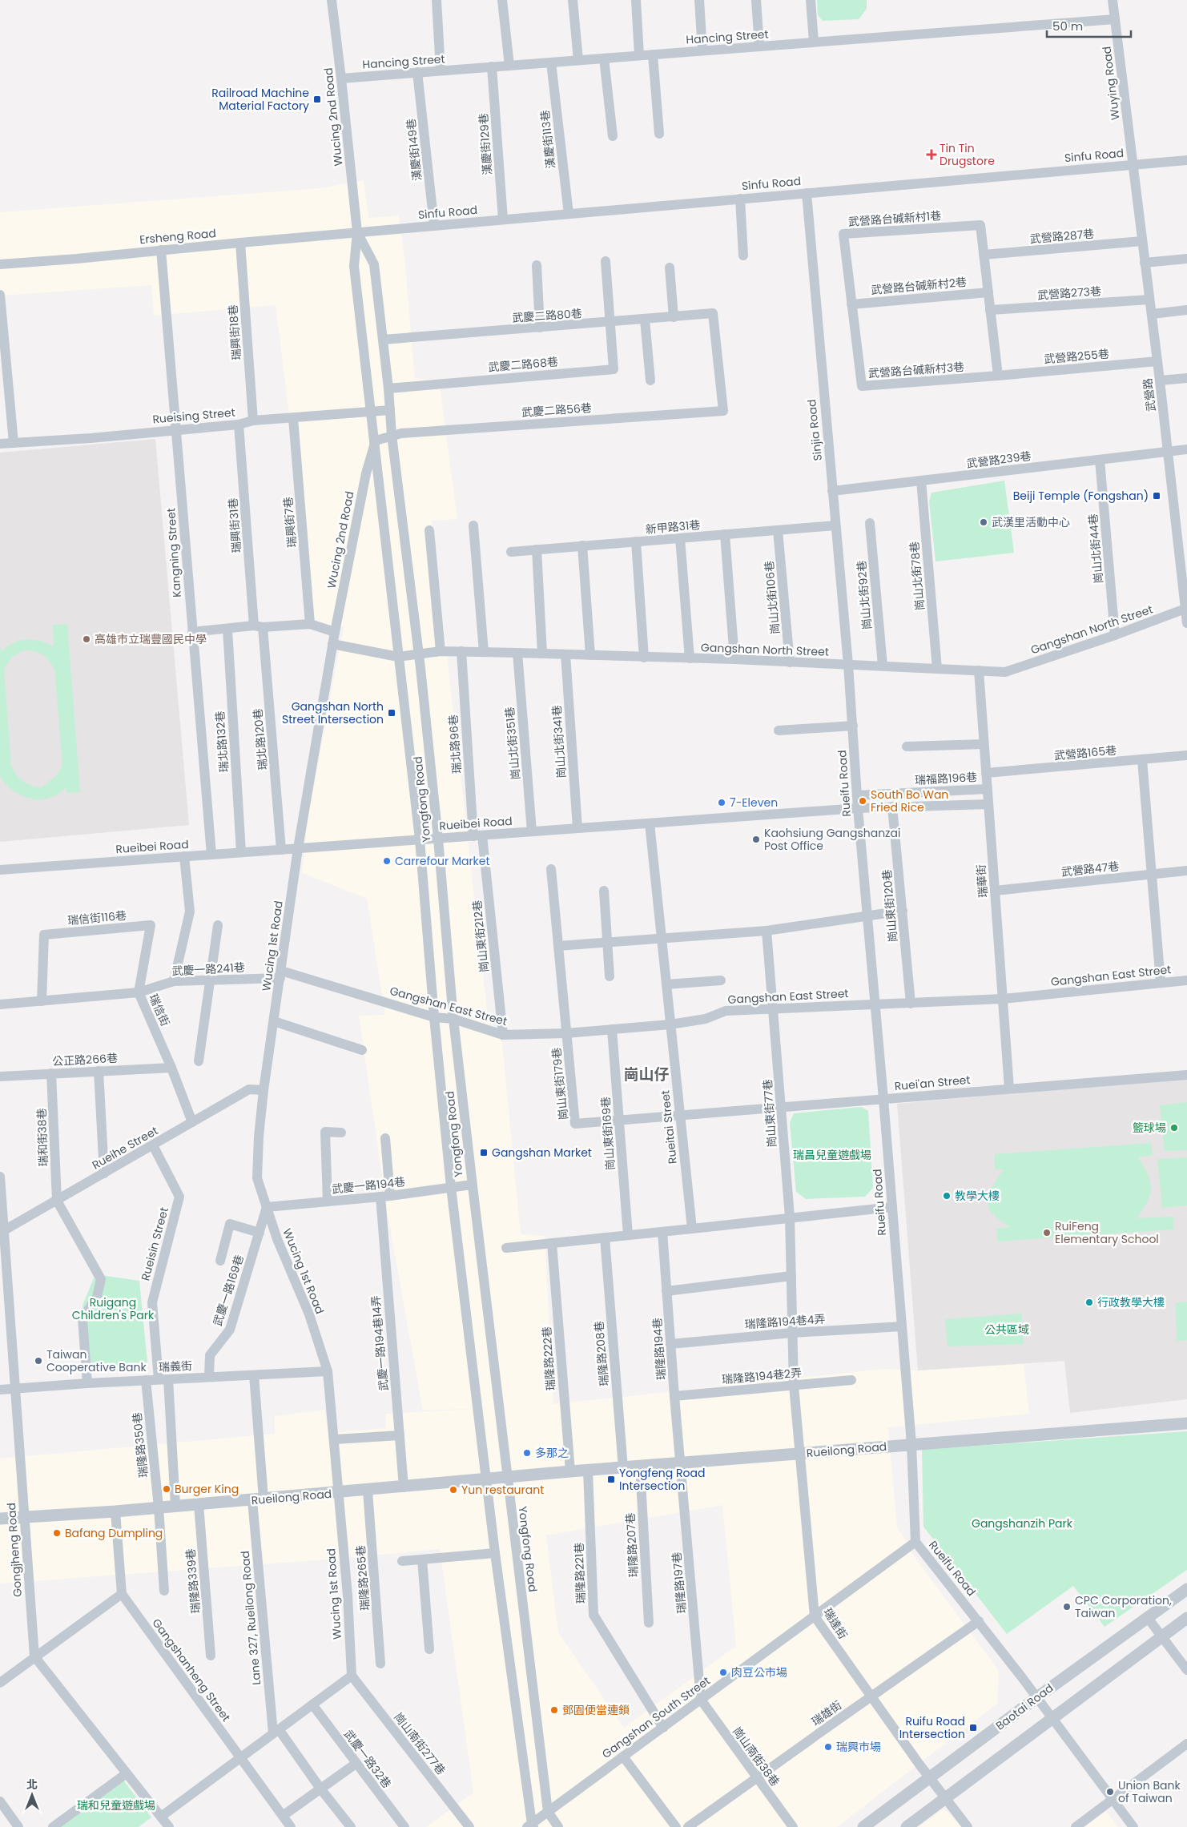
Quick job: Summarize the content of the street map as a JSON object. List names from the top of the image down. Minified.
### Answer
{"streets":{"street":["Hancing Street","Wuying Road","Wucing 2nd Road","漢慶街113巷","漢慶街129巷","漢慶街149巷","Sinfu Road","武營路台碱新村1巷","Ersheng Road","武營路287巷","武營路台碱新村2巷","武營路273巷","武慶二路80巷","瑞興街18巷","武營路255巷","武慶二路68巷","武營路台碱新村3巷","武營路","武慶二路56巷","Rueising Street","Sinjia Road","武營路239巷","瑞興街7巷","瑞興街31巷","新甲路31巷","崗山北街44巷","Kangning Street","崗山北街78巷","崗山北街92巷","崗山北街106巷","Gangshan North Street","瑞北路120巷","瑞北路132巷","崗山北街341巷","崗山北街351巷","瑞北路96巷","武營路165巷","瑞福路196巷","Rueifu Road","Yongfong Road","Rueibei Road","武營路47巷","瑞華街","崗山東街120巷","瑞信街116巷","崗山東街212巷","Wucing 1st Road","武慶一路241巷","Gangshan East Street","瑞信街","公正路266巷","Ruei'an Street","崗山東街179巷","崗山東街77巷","Rueitai Street","崗山東街169巷","瑞和街38巷","Rueihe Street","武慶一路194巷","Rueisin Street","武慶一路169巷","瑞隆路194巷4弄","武慶一路194巷14弄","瑞隆路194巷","瑞隆路208巷","瑞隆路222巷","瑞義街","瑞隆路194巷2弄","瑞隆路350巷","Rueilong Road","瑞隆路207巷","Gongjheng Road","瑞隆路221巷","瑞隆路265巷","瑞隆路339巷","瑞隆路197巷","Lane 327, Rueilong Road","瑞達街","Gangshanheng Street","Baotai Road","瑞雄街","Gangshan South Street","崗山南街277巷","崗山南街38巷","武慶一路32巷"]},"crossings":[["Hancing Street","Wuying Road"],["Hancing Street","Wucing 2nd Road"],["Hancing Street","漢慶街113巷"],["Hancing Street","漢慶街129巷"],["Hancing Street","漢慶街149巷"],["Wuying Road","Sinfu Road"],["Wuying Road","武營路"],["Wucing 2nd Road","Sinfu Road"],["Wucing 2nd Road","Ersheng Road"],["Wucing 2nd Road","武慶二路80巷"],["Wucing 2nd Road","武慶二路68巷"],["Wucing 2nd Road","武慶二路56巷"],["Wucing 2nd Road","Rueising Street"],["Wucing 2nd Road","Gangshan North Street"],["Wucing 2nd Road","Yongfong Road"],["Wucing 2nd Road","Wucing 1st Road"],["漢慶街113巷","Sinfu Road"],["漢慶街129巷","Sinfu Road"],["漢慶街149巷","Sinfu Road"],["Sinfu Road","Ersheng Road"],["Sinfu Road","武營路"],["Sinfu Road","Sinjia Road"],["武營路台碱新村1巷","武營路287巷"],["武營路台碱新村1巷","武營路台碱新村3巷"],["Ersheng Road","瑞興街18巷"],["Ersheng Road","Kangning Street"],["武營路287巷","武營路"],["武營路台碱新村2巷","武營路台碱新村3巷"],["武營路273巷","武營路"],["武慶二路80巷","武慶二路68巷"],["武慶二路80巷","武慶二路56巷"],["瑞興街18巷","Rueising Street"],["武營路255巷","武營路台碱新村3巷"],["武營路255巷","武營路"],["武營路","武營路239巷"],["武營路","Gangshan North Street"],["武慶二路56巷","Yongfong Road"],["Rueising Street","瑞興街7巷"],["Rueising Street","瑞興街31巷"],["Rueising Street","Kangning Street"],["Sinjia Road","武營路239巷"],["Sinjia Road","新甲路31巷"],["Sinjia Road","Gangshan North Street"],["Sinjia Road","Rueifu Road"],["武營路239巷","崗山北街44巷"],["武營路239巷","崗山北街78巷"],["瑞興街31巷","瑞北路120巷"],["新甲路31巷","崗山北街106巷"],["崗山北街44巷","Gangshan North Street"],["Kangning Street","Rueibei Road"],["崗山北街78巷","Gangshan North Street"],["崗山北街92巷","Gangshan North Street"],["崗山北街106巷","Gangshan North Street"],["Gangshan North Street","崗山北街341巷"],["Gangshan North Street","崗山北街351巷"],["Gangshan North Street","瑞北路96巷"],["Gangshan North Street","Rueifu Road"],["Gangshan North Street","Yongfong Road"],["Gangshan North Street","瑞華街"],["Gangshan North Street","Wucing 1st Road"],["瑞北路120巷","Rueibei Road"],["瑞北路132巷","Rueibei Road"],["崗山北街341巷","Rueibei Road"],["崗山北街351巷","Rueibei Road"],["瑞北路96巷","Rueibei Road"],["瑞北路96巷","崗山東街212巷"],["武營路165巷","瑞華街"],["瑞福路196巷","Rueifu Road"],["瑞福路196巷","瑞華街"],["Rueifu Road","Rueibei Road"],["Rueifu Road","Gangshan East Street"],["Rueifu Road","Ruei'an Street"],["Rueifu Road","瑞隆路194巷4弄"],["Rueifu Road","Rueilong Road"],["Rueifu Road","Baotai Road"],["Rueifu Road","瑞雄街"],["Rueifu Road","Gangshan South Street"],["Yongfong Road","Rueibei Road"],["Yongfong Road","Gangshan East Street"],["Yongfong Road","武慶一路194巷"],["Yongfong Road","Rueilong Road"],["Yongfong Road","Gangshan South Street"],["Rueibei Road","崗山東街212巷"],["Rueibei Road","Wucing 1st Road"],["Rueibei Road","Rueitai Street"],["武營路47巷","瑞華街"],["瑞華街","Gangshan East Street"],["瑞華街","Ruei'an Street"],["崗山東街120巷","Gangshan East Street"],["瑞信街116巷","武慶一路241巷"],["瑞信街116巷","瑞信街"],["崗山東街212巷","Gangshan East Street"],["Wucing 1st Road","武慶一路241巷"],["Wucing 1st Road","Gangshan East Street"],["Wucing 1st Road","Rueihe Street"],["Wucing 1st Road","武慶一路194巷"],["Wucing 1st Road","武慶一路169巷"],["Wucing 1st Road","瑞義街"],["Wucing 1st Road","Rueilong Road"],["Wucing 1st Road","崗山南街277巷"],["武慶一路241巷","Gangshan East Street"],["武慶一路241巷","瑞信街"],["Gangshan East Street","崗山東街179巷"],["Gangshan East Street","崗山東街77巷"],["Gangshan East Street","Rueitai Street"],["Gangshan East Street","崗山東街169巷"],["瑞信街","公正路266巷"],["瑞信街","Rueihe Street"],["公正路266巷","瑞和街38巷"],["Ruei'an Street","崗山東街179巷"],["Ruei'an Street","崗山東街77巷"],["Ruei'an Street","Rueitai Street"],["崗山東街179巷","Rueitai Street"],["崗山東街179巷","崗山東街169巷"],["崗山東街77巷","瑞隆路194巷4弄"],["崗山東街77巷","瑞達街"],["瑞和街38巷","Rueihe Street"],["Rueihe Street","Rueisin Street"],["Rueihe Street","Gongjheng Road"],["武慶一路194巷","武慶一路169巷"],["武慶一路194巷","武慶一路194巷14弄"],["Rueisin Street","瑞義街"],["Rueisin Street","Rueilong Road"],["武慶一路169巷","瑞義街"],["瑞隆路194巷4弄","瑞隆路194巷"],["瑞隆路194巷4弄","瑞達街"],["武慶一路194巷14弄","Rueilong Road"],["瑞隆路194巷","瑞隆路194巷2弄"],["瑞隆路194巷","Rueilong Road"],["瑞隆路194巷","瑞隆路197巷"],["瑞隆路208巷","Rueilong Road"],["瑞隆路222巷","Rueilong Road"],["瑞義街","瑞隆路350巷"],["瑞義街","Gongjheng Road"],["瑞義街","Lane 327, Rueilong Road"],["瑞隆路194巷2弄","瑞達街"],["瑞隆路350巷","Rueilong Road"],["Rueilong Road","瑞隆路207巷"],["Rueilong Road","Gongjheng Road"],["Rueilong Road","瑞隆路221巷"],["Rueilong Road","瑞隆路265巷"],["Rueilong Road","瑞隆路339巷"],["Rueilong Road","瑞隆路197巷"],["Rueilong Road","Lane 327, Rueilong Road"],["Rueilong Road","瑞達街"],["瑞隆路221巷","Gangshan South Street"],["瑞隆路197巷","Gangshan South Street"],["瑞隆路197巷","崗山南街38巷"],["瑞達街","Baotai Road"],["瑞達街","瑞雄街"],["瑞達街","Gangshan South Street"],["瑞雄街","崗山南街38巷"],["Gangshan South Street","崗山南街38巷"]],"districts":["崗山仔"],"parks":["瑞昌兒童遊戲場","Ruigang Children's Park","公共區域","Gangshanzih Park","瑞和兒童遊戲場"],"places":{"transit":["Railroad Machine Material Factory","Beiji Temple (Fongshan)","Gangshan North Street Intersection","Gangshan Market","Yongfeng Road Intersection","Ruifu Road Intersection"],"health":["Tin Tin Drugstore"],"other":["武漢里活動中心","高雄市立瑞豐國民中學","South Bo Wan Fried Rice","7-Eleven","Kaohsiung Gangshanzai Post Office","Carrefour Market","籃球場","教學大樓","RuiFeng Elementary School","行政教學大樓","Taiwan Cooperative Bank","多那之","Burger King","Yun restaurant","Bafang Dumpling","CPC Corporation, Taiwan","肉豆公市場","鄧園便當連鎖","瑞興市場","Union Bank of Taiwan"]},"scale_bar":"50 m","north":"top"}
